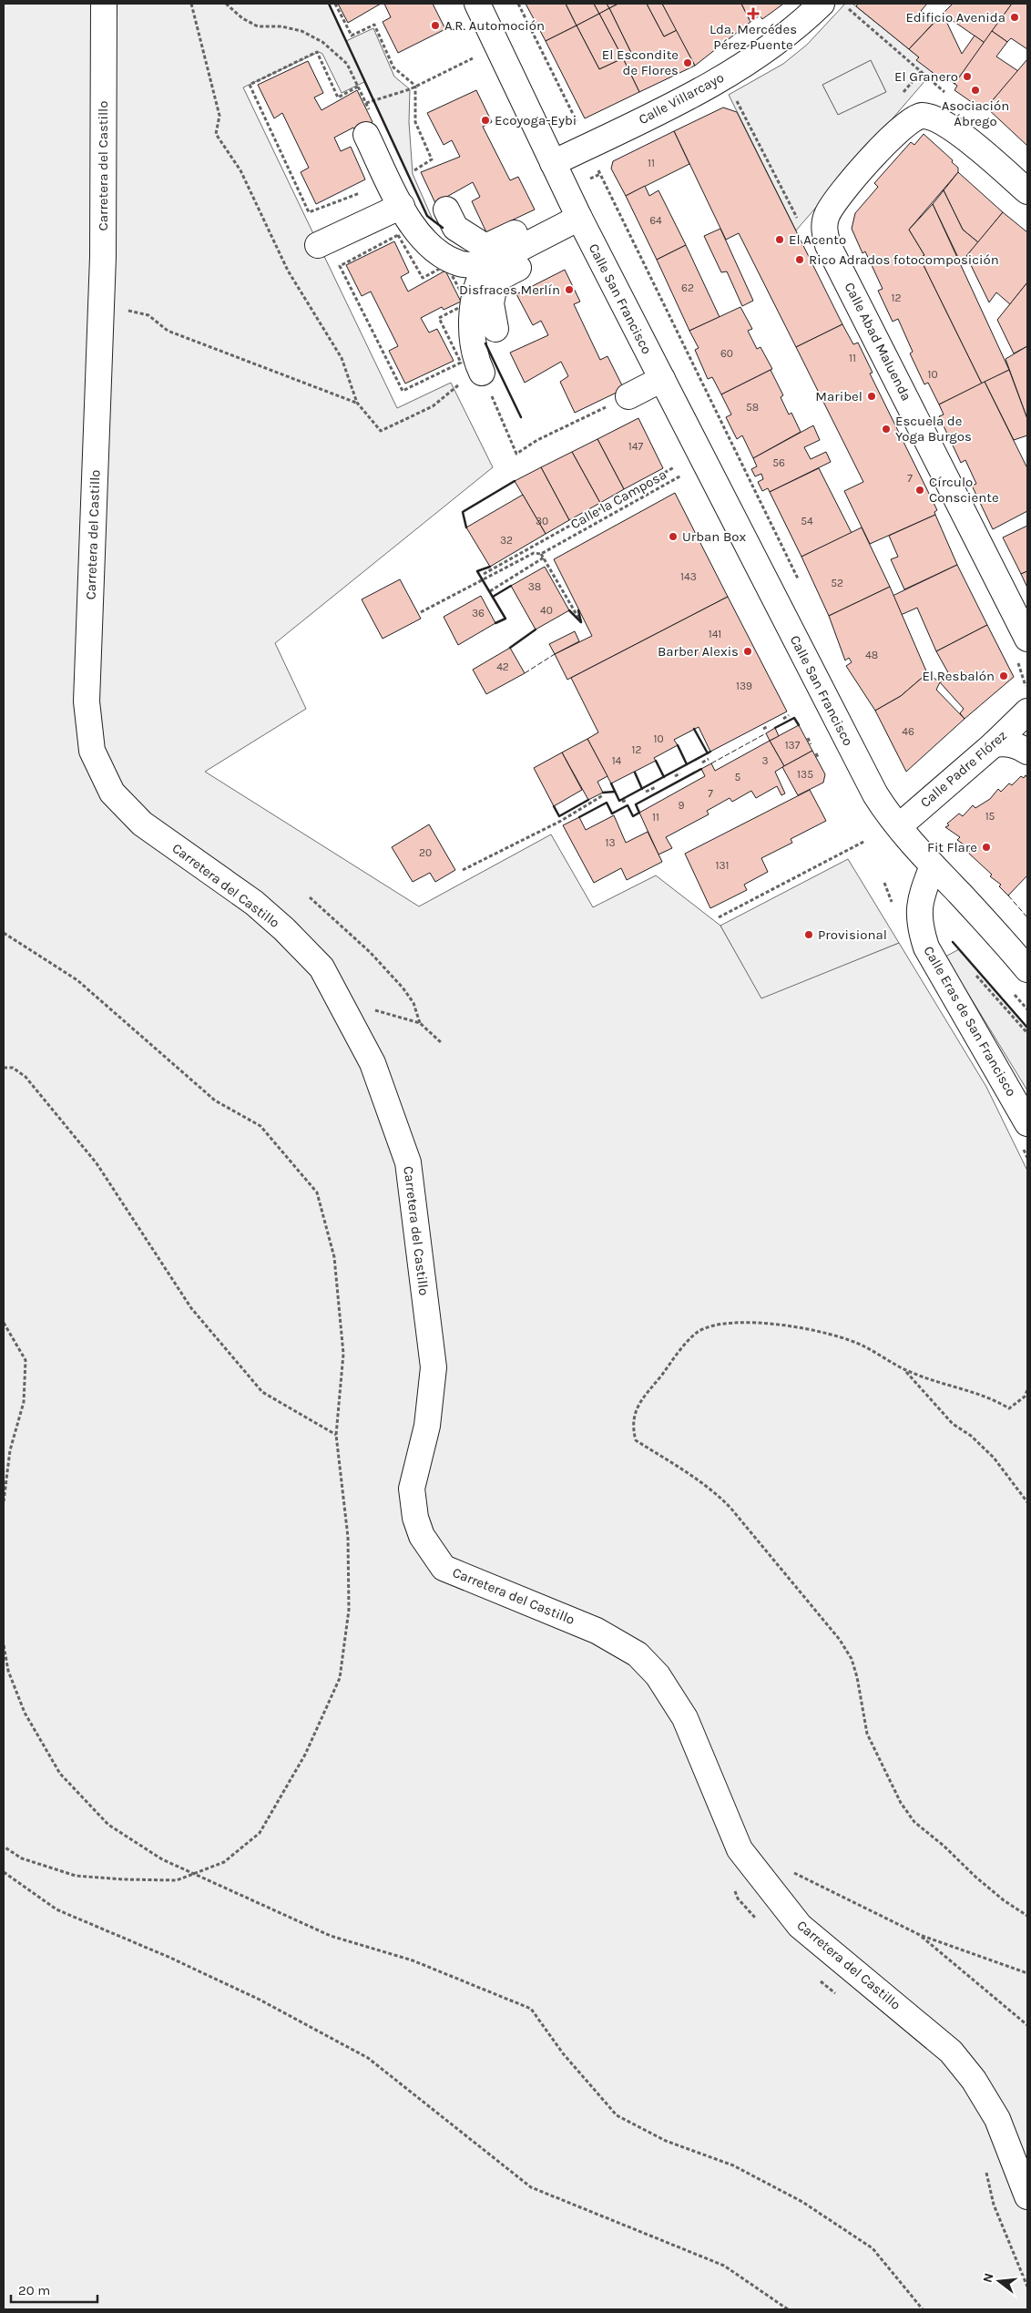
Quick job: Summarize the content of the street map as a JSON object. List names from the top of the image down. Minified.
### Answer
{"streets":{"street":["Calle Villarcayo","Carretera del Castillo","Calle San Francisco","Calle Abad Maluenda","Calle Padre Flórez","Calle Eras de San Francisco"],"path":["Calle la Camposa"]},"crossings":[["Calle Villarcayo","Calle San Francisco"],["Calle San Francisco","Calle la Camposa"],["Calle San Francisco","Calle Padre Flórez"],["Calle San Francisco","Calle Eras de San Francisco"]],"places":{"health":["Lda. Mercédes Pérez Puente"],"other":["Edificio Avenida","A.R. Automoción","El Escondite de Flores","El Granero","Asociación Ábrego","Ecoyoga-Eybi","El Acento","Rico Adrados fotocomposición","Disfraces Merlín","Maribel","Escuela de Yoga Burgos","Círculo Consciente","Urban Box","Barber Alexis","El Resbalón","Fit Flare","Provisional"]},"house_numbers":["11","64","62","12","60","11","10","58","147","56","7","30","54","32","143","52","38","40","36","141","48","42","139","46","10","137","12","14","3","135","5","7","9","15","11","13","20","131"],"scale_bar":"20 m","north":"left"}
